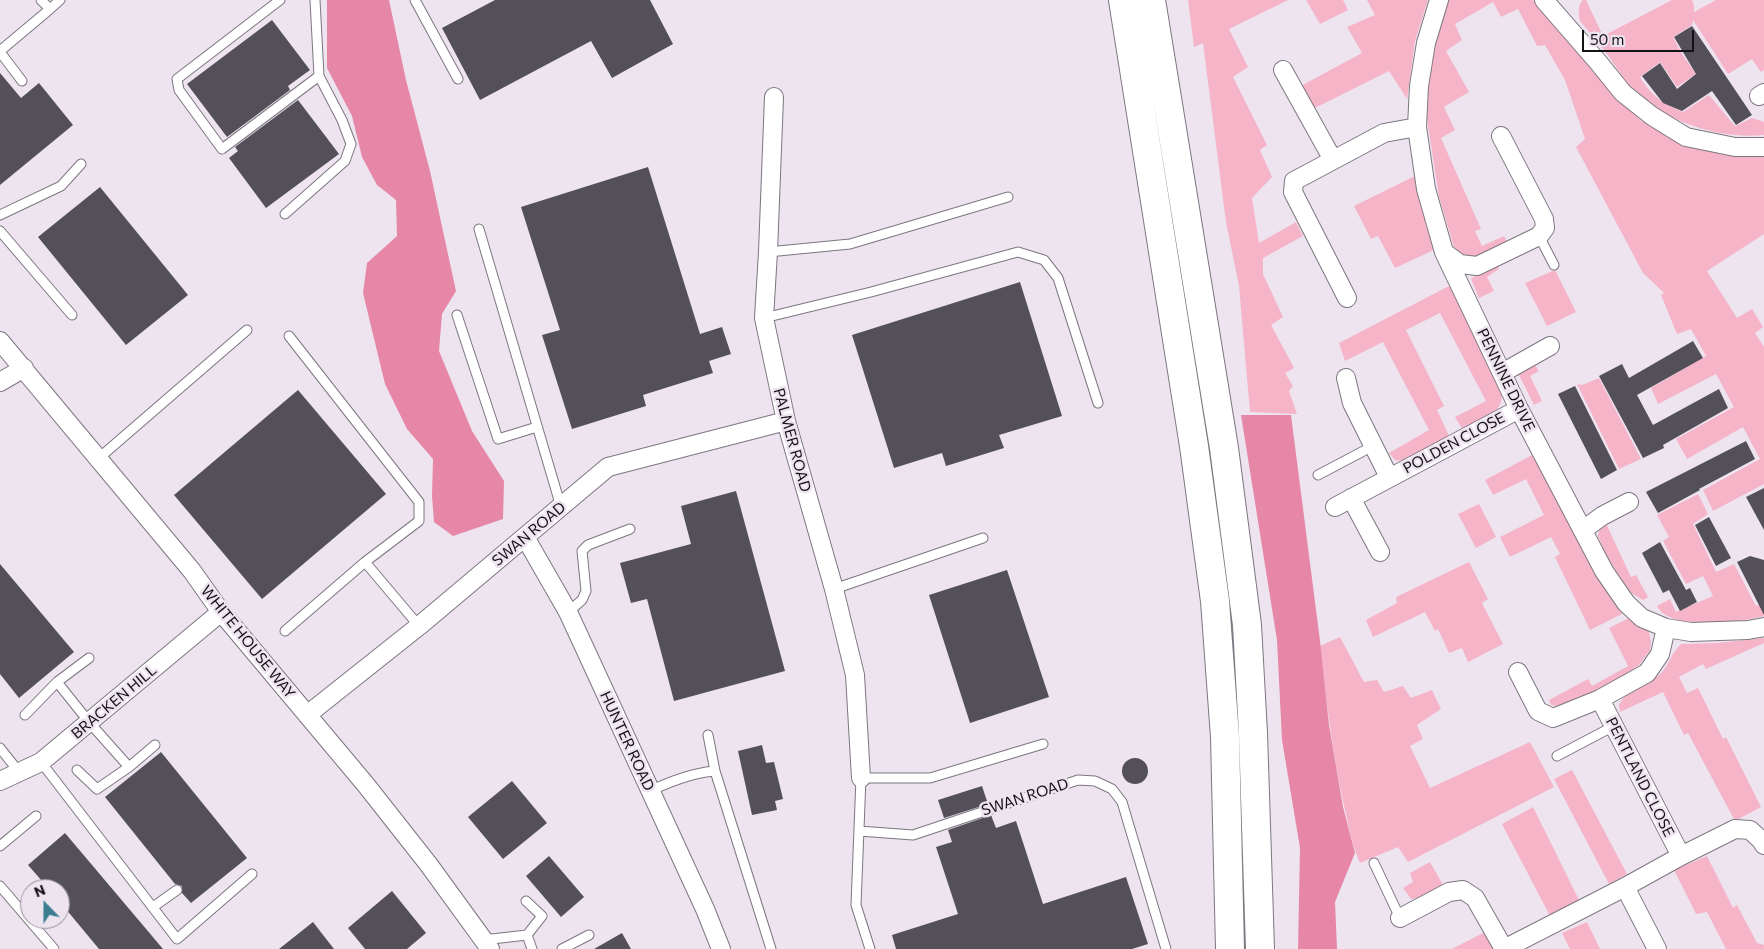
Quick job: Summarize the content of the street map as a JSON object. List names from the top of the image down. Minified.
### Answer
{"streets":{"street":["PENNINE DRIVE","PALMER ROAD","POLDEN CLOSE","SWAN ROAD","WHITE HOUSE WAY","BRACKEN HILL","HUNTER ROAD","PENTLAND CLOSE"]},"crossings":[["PENNINE DRIVE","POLDEN CLOSE"],["PENNINE DRIVE","PENTLAND CLOSE"],["PALMER ROAD","SWAN ROAD"],["SWAN ROAD","WHITE HOUSE WAY"],["SWAN ROAD","HUNTER ROAD"],["WHITE HOUSE WAY","BRACKEN HILL"]],"scale_bar":"50 m","north":"top"}
